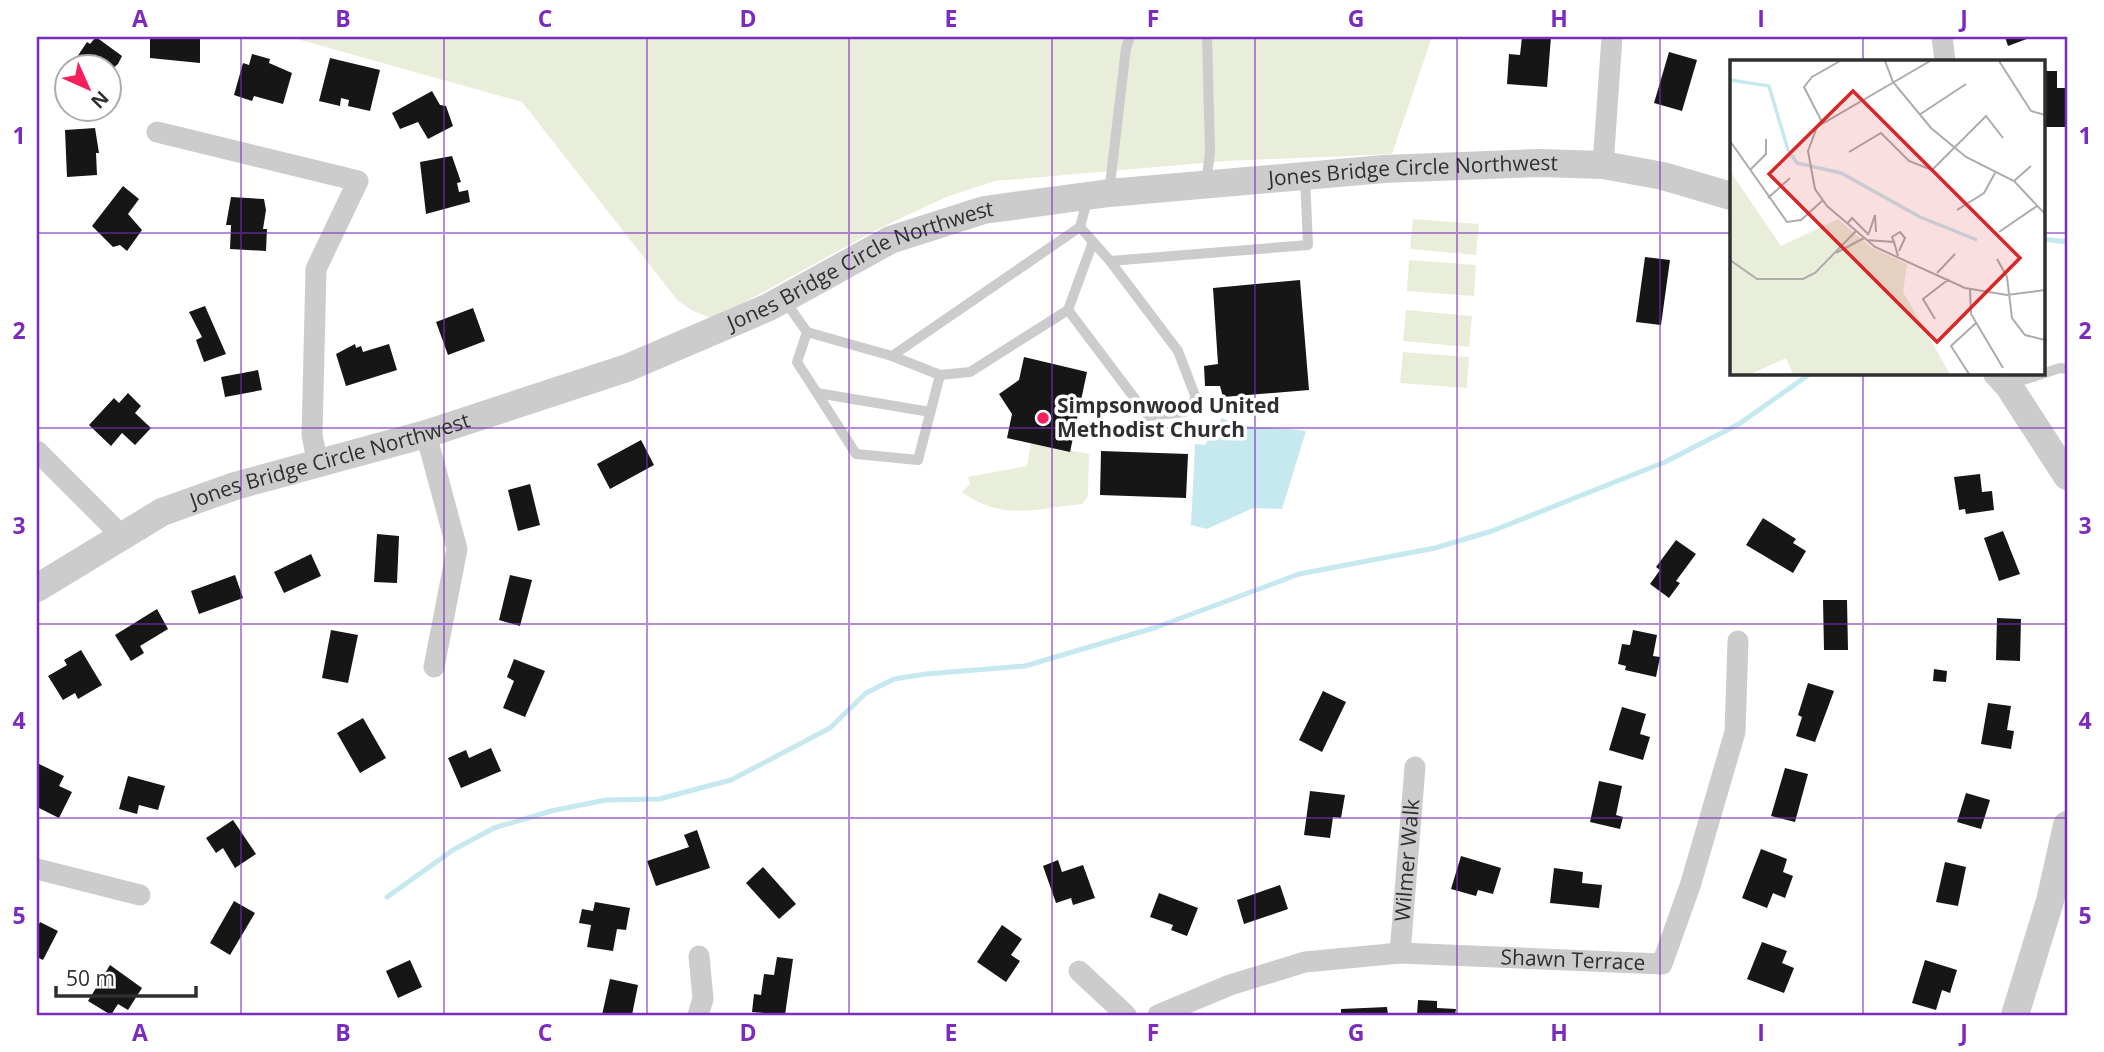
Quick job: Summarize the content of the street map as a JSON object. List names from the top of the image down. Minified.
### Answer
{"streets":{"street":["Jones Bridge Circle Northwest","Wilmer Walk","Shawn Terrace"]},"crossings":[["Wilmer Walk","Shawn Terrace"]],"places":["Simpsonwood United Methodist Church"],"scale_bar":"50 m","north":"bottom right","grid":{"columns":["A","B","C","D","E","F","G","H","I","J"],"rows":["1","2","3","4","5"]}}
